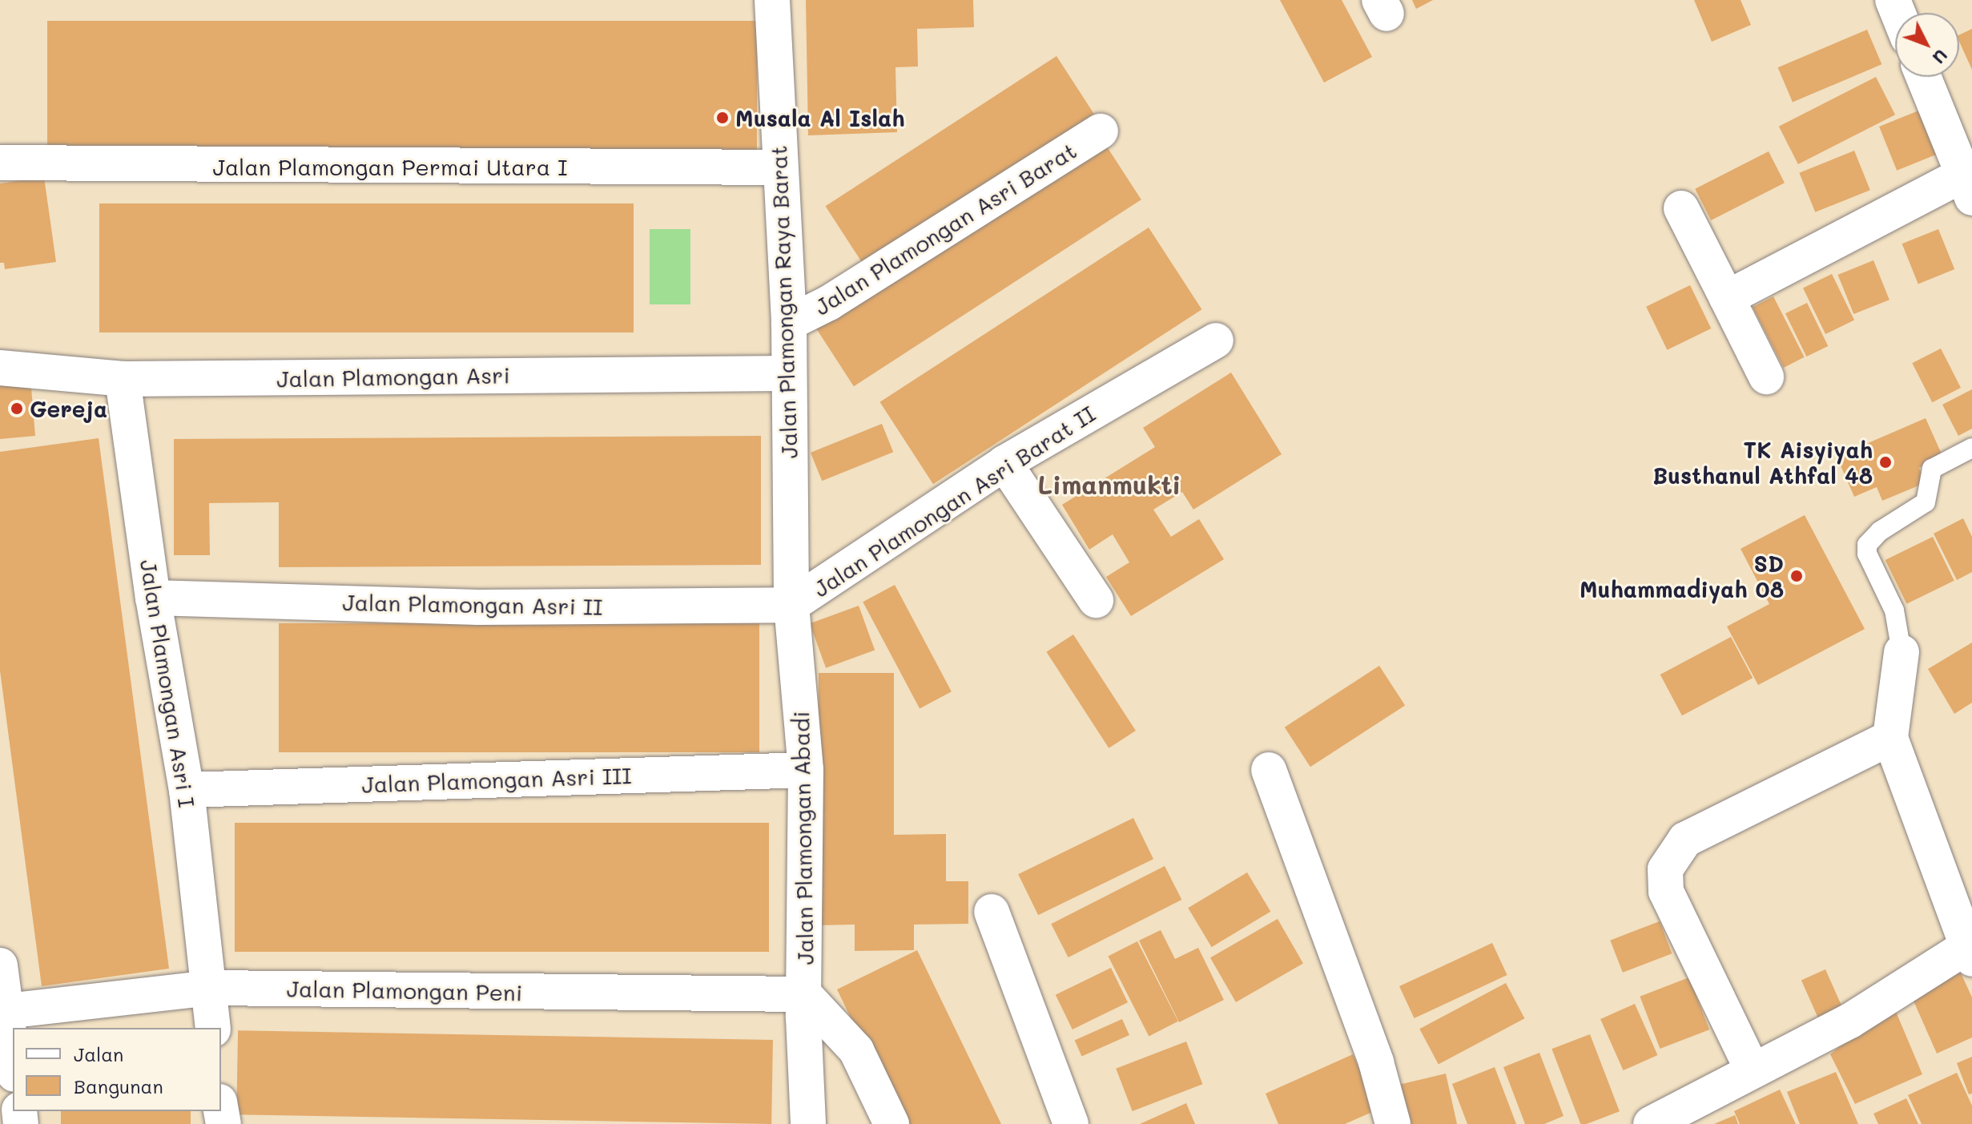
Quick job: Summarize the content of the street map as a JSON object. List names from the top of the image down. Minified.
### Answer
{"streets":{"street":["Jalan Plamongan Permai Utara I","Jalan Plamongan Asri Barat","Jalan Plamongan Raya Barat","Jalan Plamongan Asri","Jalan Plamongan Asri Barat II","Jalan Plamongan Asri II","Jalan Plamongan Asri I","Jalan Plamongan Asri III","Jalan Plamongan Abadi","Jalan Plamongan Peni"]},"crossings":[["Jalan Plamongan Permai Utara I","Jalan Plamongan Raya Barat"],["Jalan Plamongan Asri Barat","Jalan Plamongan Raya Barat"],["Jalan Plamongan Raya Barat","Jalan Plamongan Asri"],["Jalan Plamongan Raya Barat","Jalan Plamongan Asri Barat II"],["Jalan Plamongan Raya Barat","Jalan Plamongan Asri II"],["Jalan Plamongan Raya Barat","Jalan Plamongan Abadi"],["Jalan Plamongan Asri","Jalan Plamongan Asri I"],["Jalan Plamongan Asri Barat II","Jalan Plamongan Asri II"],["Jalan Plamongan Asri Barat II","Jalan Plamongan Abadi"],["Jalan Plamongan Asri II","Jalan Plamongan Asri I"],["Jalan Plamongan Asri II","Jalan Plamongan Abadi"],["Jalan Plamongan Asri I","Jalan Plamongan Asri III"],["Jalan Plamongan Asri I","Jalan Plamongan Peni"],["Jalan Plamongan Asri III","Jalan Plamongan Abadi"],["Jalan Plamongan Abadi","Jalan Plamongan Peni"]],"districts":["Limanmukti"],"places":["Musala Al Islah","Gereja","TK Aisyiyah Busthanul Athfal 48","SD Muhammadiyah 08"],"legend":["Jalan","Bangunan"],"north":"bottom right"}
